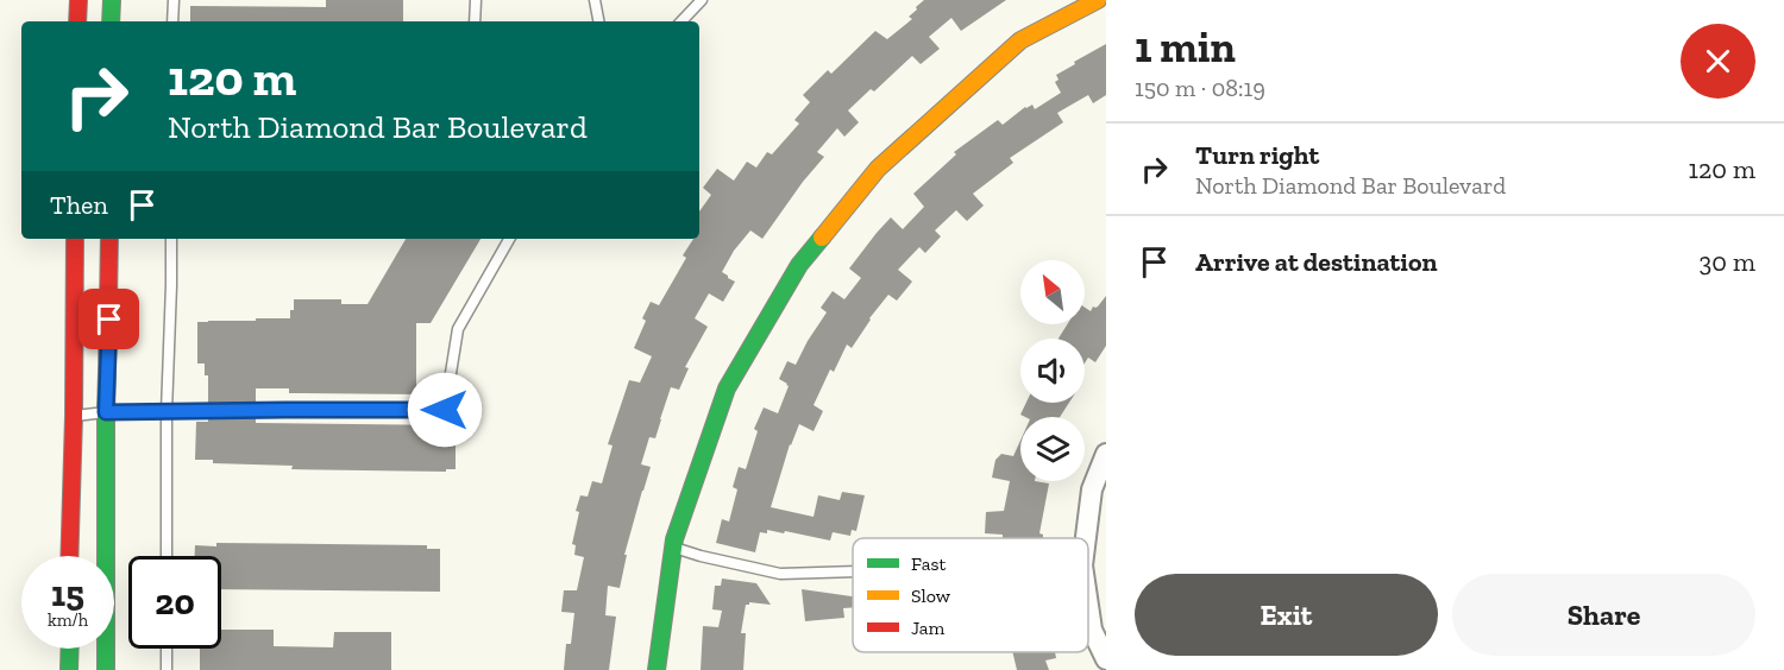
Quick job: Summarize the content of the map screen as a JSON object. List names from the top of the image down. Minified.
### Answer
{"legend":["Fast","Slow","Jam"],"north":"top left","page":{"heading":["1 min","150 m · 08:19"],"turn":["120 m","North Diamond Bar Boulevard"],"list":[{"name":"Turn right","note":"North Diamond Bar Boulevard","value":"120 m"},{"name":"Arrive at destination","value":"30 m"}],"then":"Then","speed":"15 km/h","limit":"20","buttons":["Exit","Share"]}}
